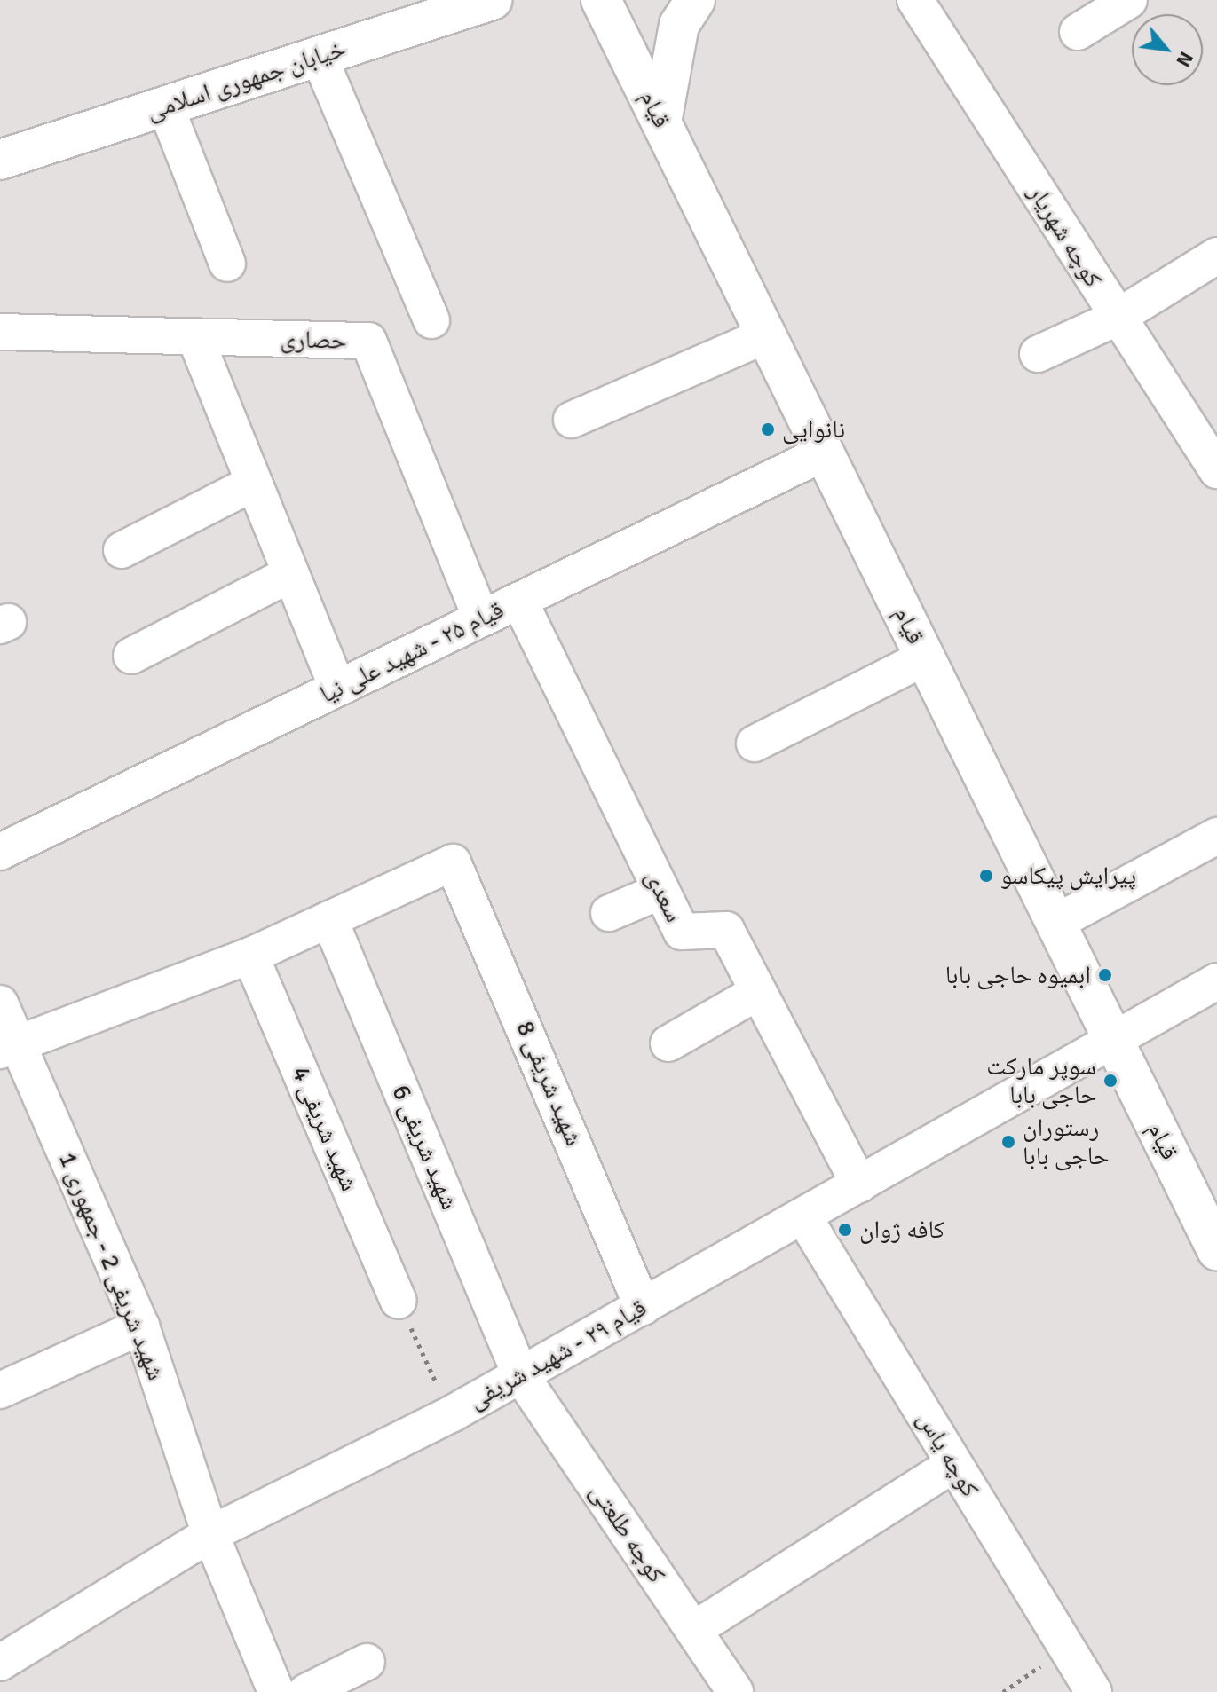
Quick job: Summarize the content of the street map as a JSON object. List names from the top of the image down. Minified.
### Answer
{"streets":{"main road":["خیابان جمهوری اسلامی","قیام"],"street":["کوچه شهریار","حصاری","قیام ۲۵ - شهید علی نیا","سعدی","شهید شریفی 8","شهید شریفی 4","شهید شریفی 6","شهید شریفی 2 - جمهوری 1","قیام ۲۹ - شهید شریفی","کوچه یاس","کوچه طلعتی"]},"crossings":[["قیام","قیام ۲۵ - شهید علی نیا"],["قیام","قیام ۲۹ - شهید شریفی"],["حصاری","قیام ۲۵ - شهید علی نیا"],["قیام ۲۵ - شهید علی نیا","سعدی"],["سعدی","قیام ۲۹ - شهید شریفی"],["شهید شریفی 8","شهید شریفی 6"],["شهید شریفی 8","قیام ۲۹ - شهید شریفی"],["شهید شریفی 6","قیام ۲۹ - شهید شریفی"],["شهید شریفی 6","کوچه طلعتی"],["شهید شریفی 2 - جمهوری 1","قیام ۲۹ - شهید شریفی"],["قیام ۲۹ - شهید شریفی","کوچه یاس"],["قیام ۲۹ - شهید شریفی","کوچه طلعتی"]],"places":["نانوایی","پیرایش پیکاسو","ابمیوه حاجی بابا","سوپر مارکت حاجی بابا","رستوران حاجی بابا","کافه ژوان"],"north":"bottom right"}
